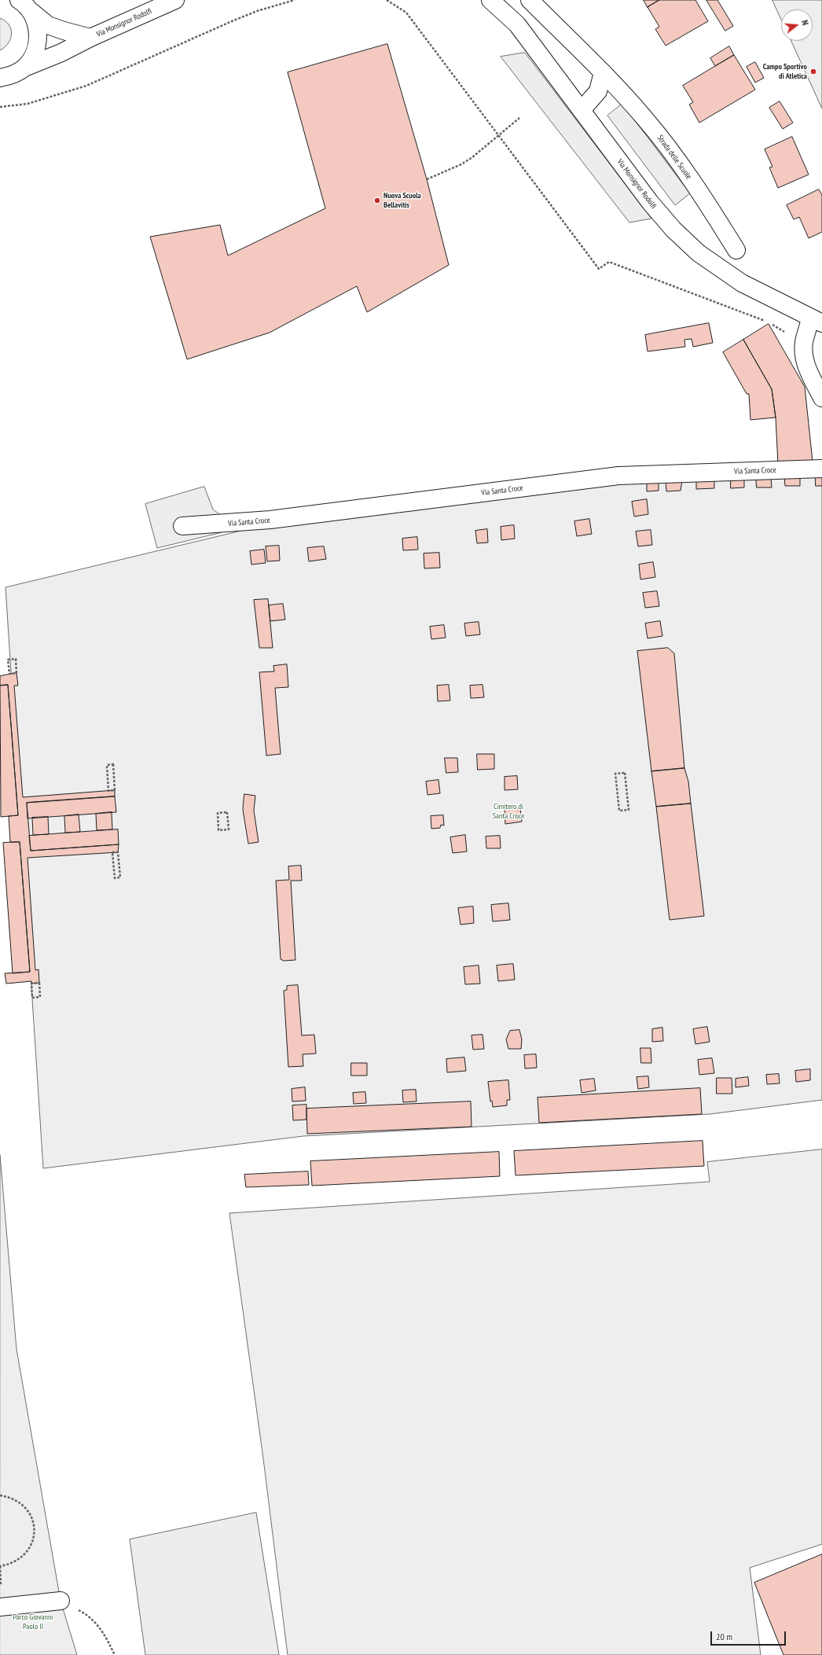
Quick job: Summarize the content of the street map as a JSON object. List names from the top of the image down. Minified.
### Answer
{"streets":{"street":["Via Monsignor Rodolfi","Strada delle Scuole","Via Santa Croce"]},"parks":["Cimitero di Santa Croce","Parco Giovanni Paolo II"],"places":["Campo Sportivo di Atletica","Nuova Scuola Bellavitis"],"scale_bar":"20 m","north":"right"}
